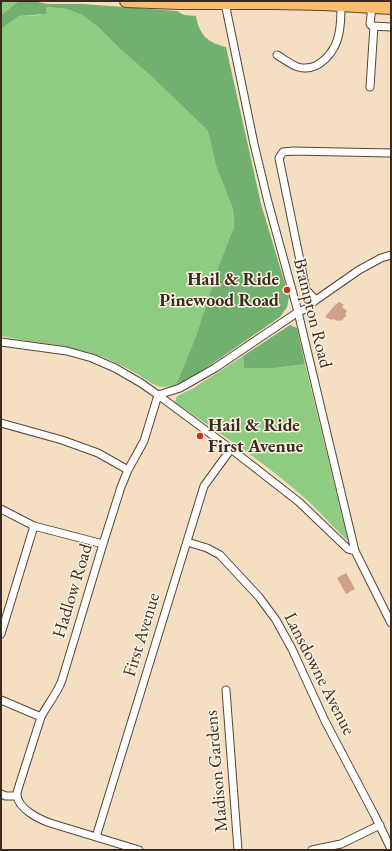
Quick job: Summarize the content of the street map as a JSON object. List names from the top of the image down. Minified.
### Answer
{"streets":{"street":["Brampton Road","Hadlow Road","First Avenue","Lansdowne Avenue","Madison Gardens"]},"crossings":[["First Avenue","Lansdowne Avenue"]],"places":["Hail & Ride Pinewood Road","Hail & Ride First Avenue"]}
